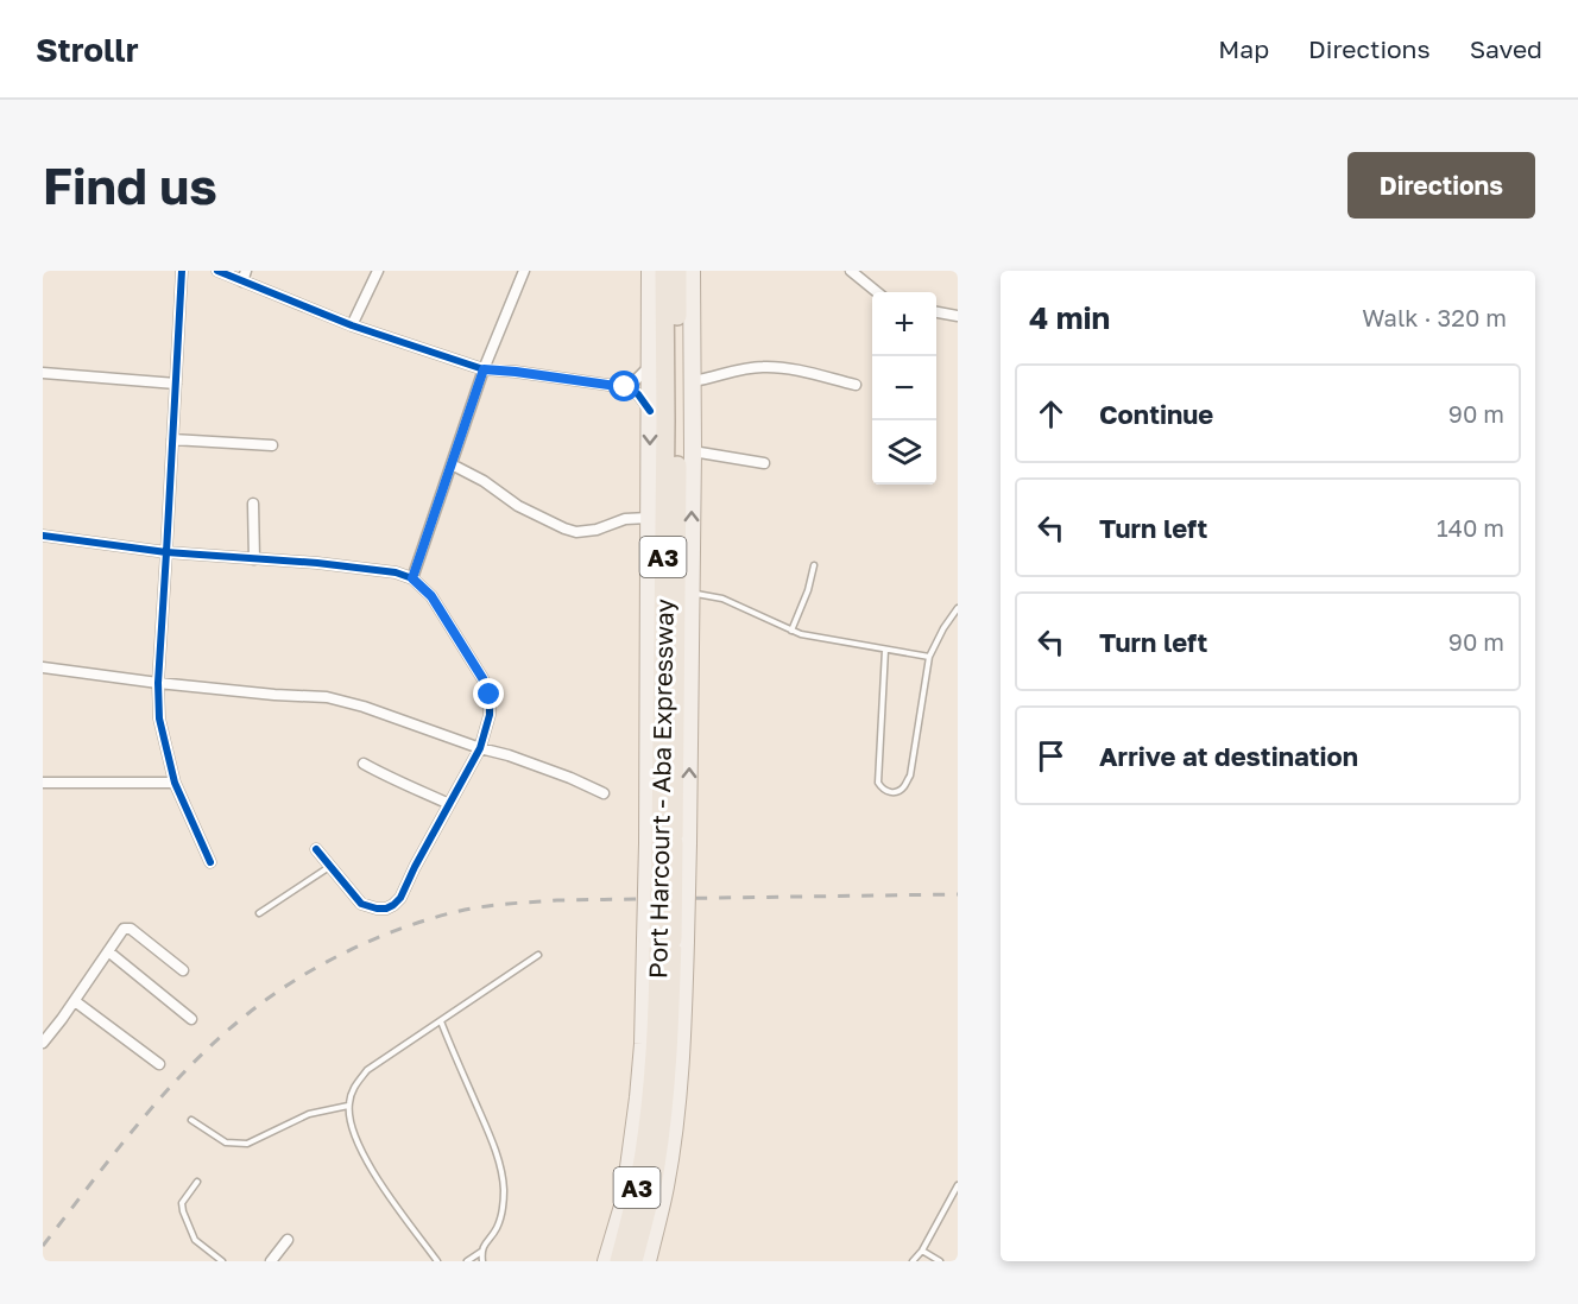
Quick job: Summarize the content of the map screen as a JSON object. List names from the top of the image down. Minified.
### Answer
{"streets":{"highway":["A3","Port Harcourt - Aba Expressway"]},"page":{"header":"Strollr","nav":["Map","Directions","Saved"],"buttons":"Directions","title":"Find us","heading":["4 min","Walk · 320 m"],"map_buttons":["+","−"],"list":[["Continue","90 m"],["Turn left","140 m"],["Turn left","90 m"],"Arrive at destination"]}}
